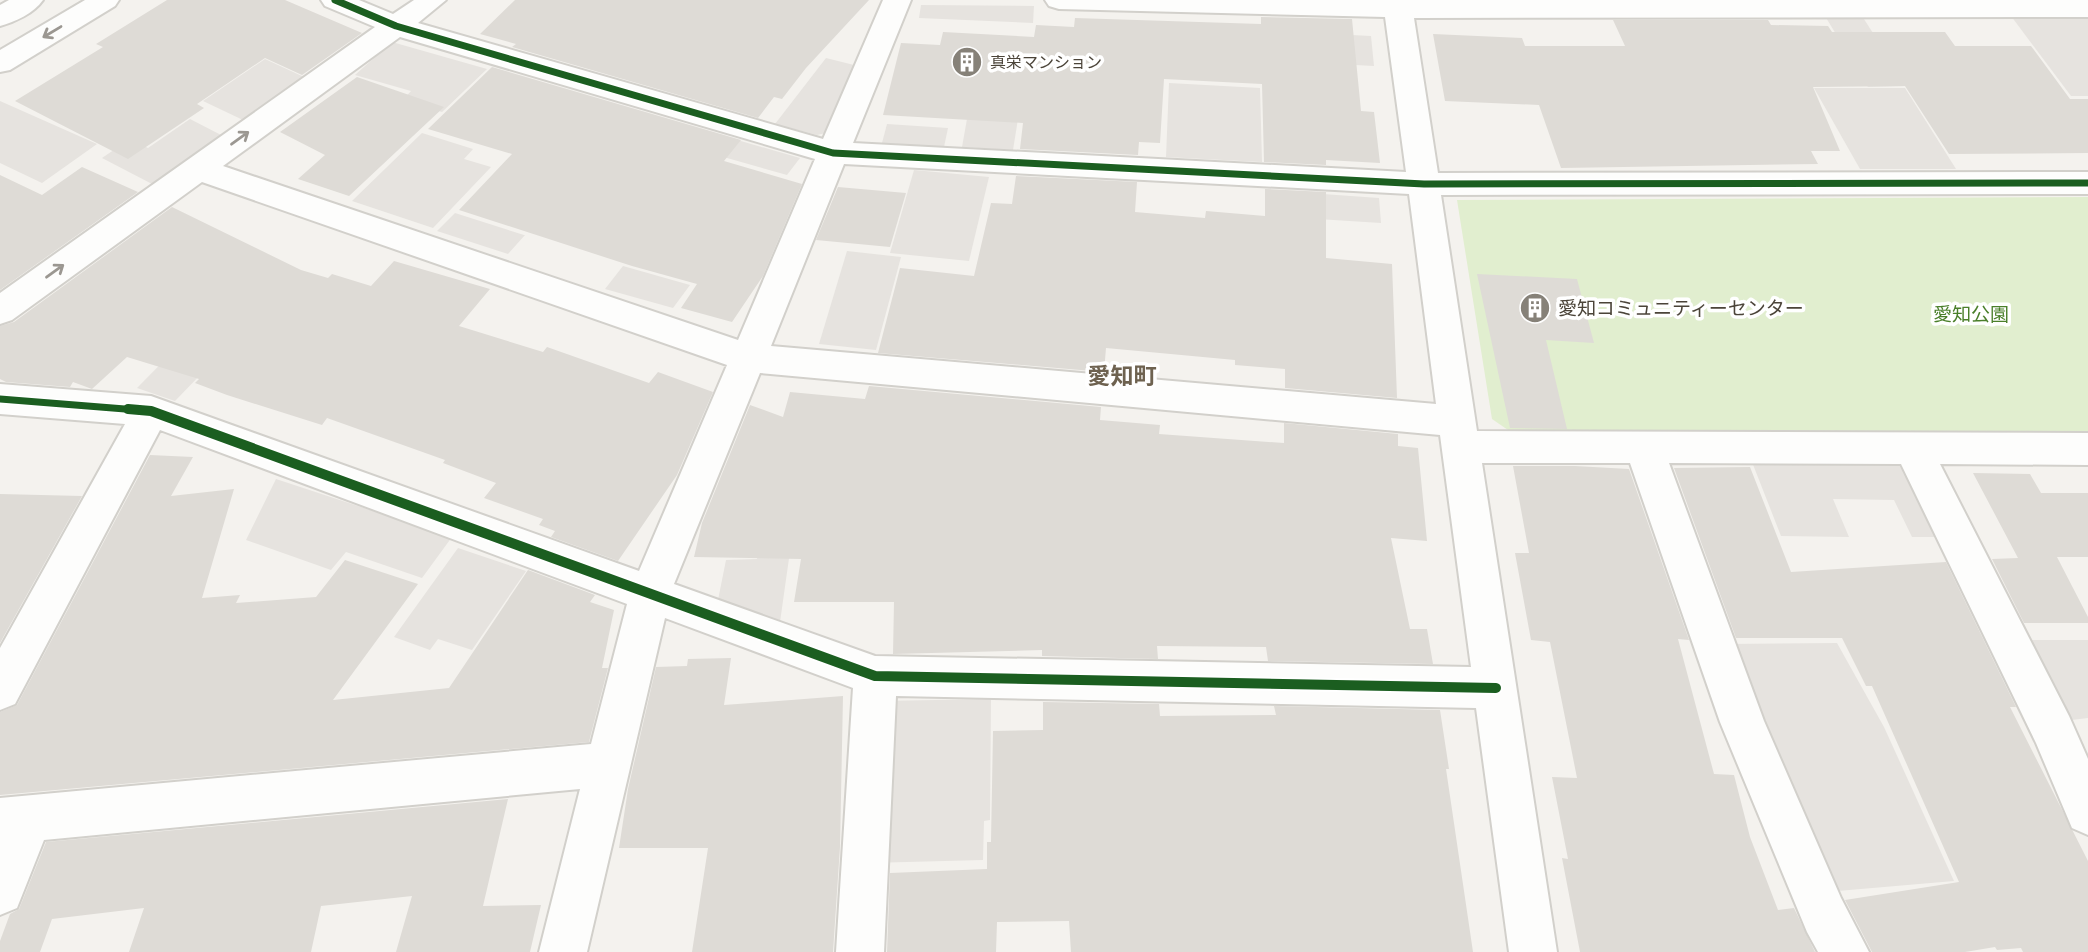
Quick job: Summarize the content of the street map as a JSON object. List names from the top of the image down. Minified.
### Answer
{"districts":["愛知町"],"parks":["愛知公園"],"places":{"building":["真栄マンション","愛知コミュニティーセンター"]}}
